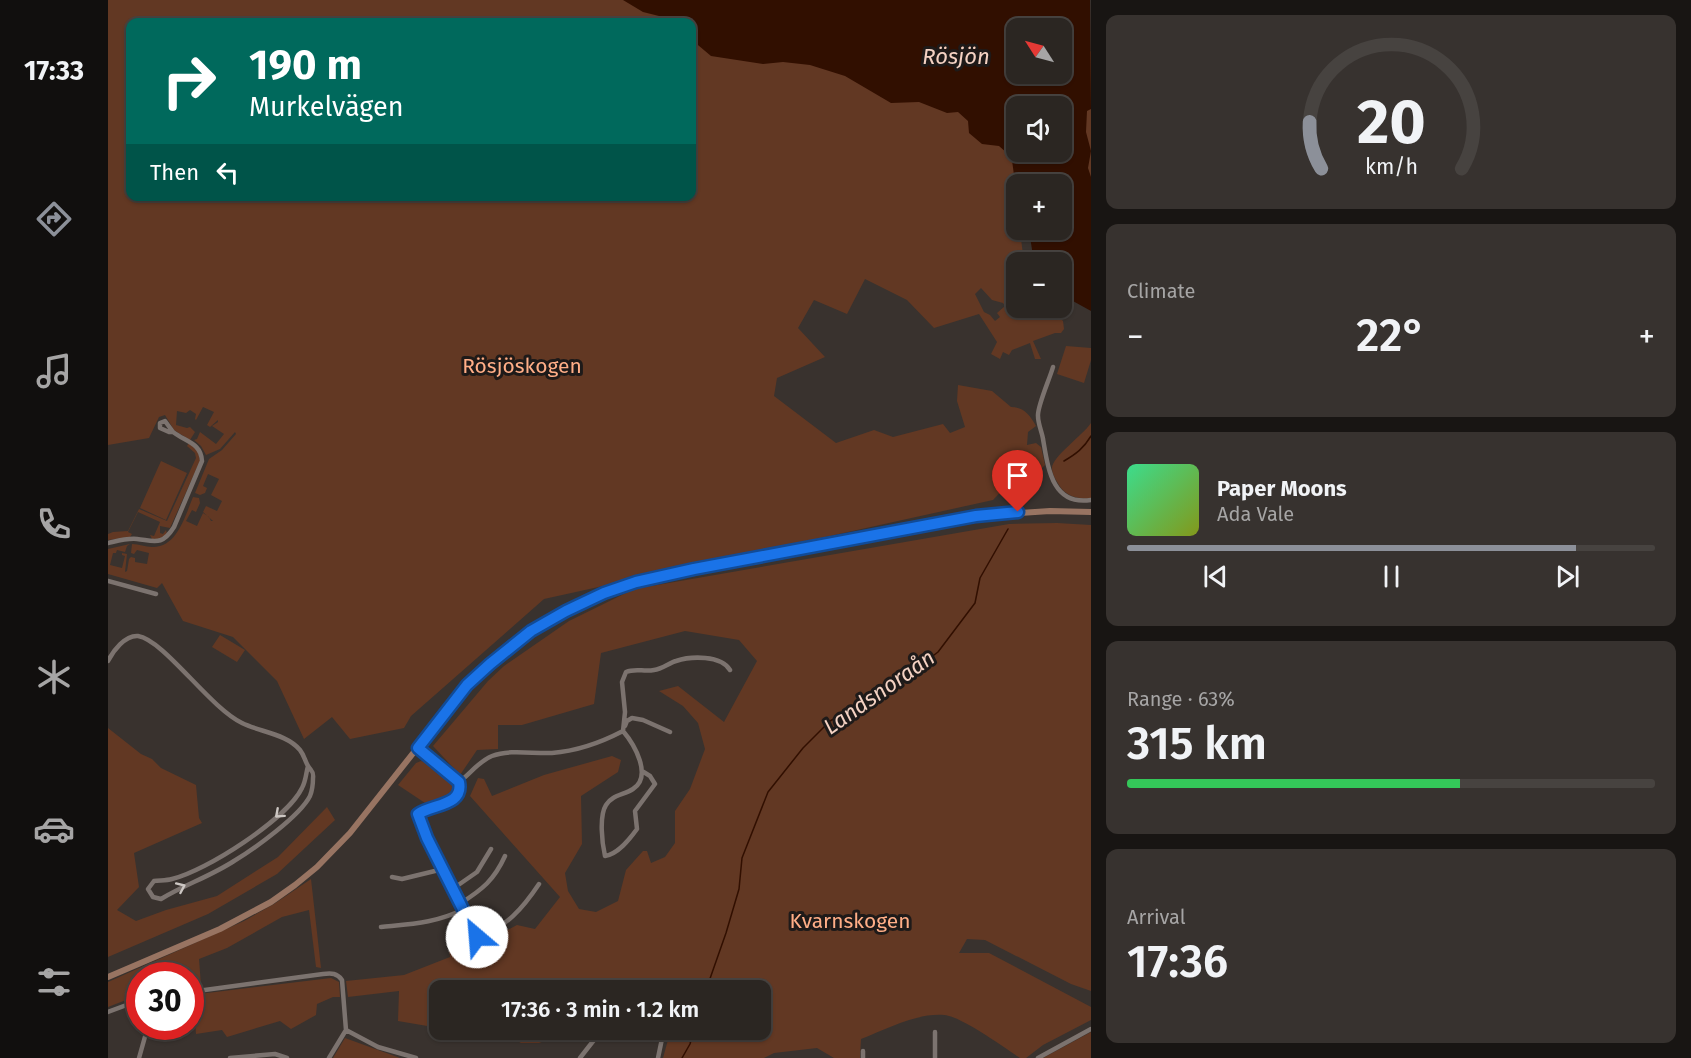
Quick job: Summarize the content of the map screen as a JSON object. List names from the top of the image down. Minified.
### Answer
{"water":["Rösjön","Landsnoraån"],"parks":["Rösjöskogen","Kvarnskogen"],"north":"top left","page":{"tabs":"17:33","map_buttons":["+","−"],"turn":["190 m","Murkelvägen"],"then":"Then","tile":["Climate",["Range · 63%","315 km"],["Arrival","17:36"]],"heat":["−","22°","+"],"song":["Paper Moons","Ada Vale"],"limit":"30","trip":"17:36 · 3 min · 1.2 km","gauge":["20","km/h"]}}
